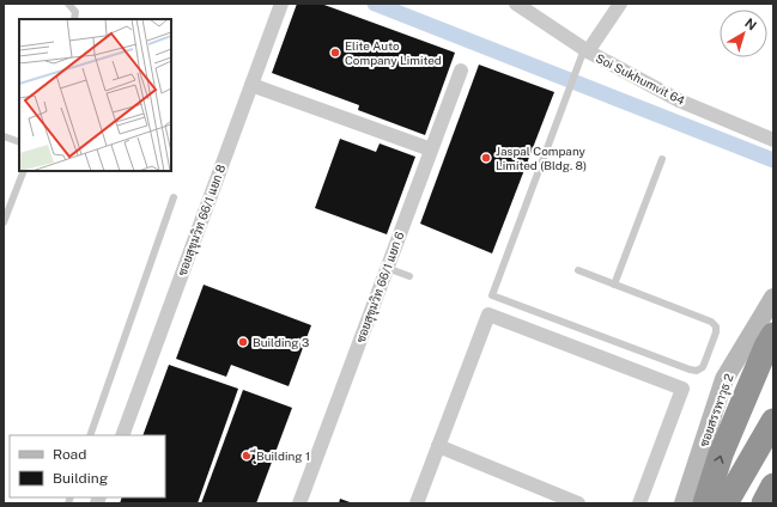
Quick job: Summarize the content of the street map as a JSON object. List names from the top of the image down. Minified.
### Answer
{"streets":{"street":["Soi Sukhumvit 64","ซอยสุขุมวิท 66/1 แยก 8","ซอยสุขุมวิท 66/1 แยก 6","ซอยสรรพาวุธ 2"]},"places":["Elite Auto Company Limited","Jaspal Company Limited (Bldg. 8)","Building 3","ฺีBuilding 1"],"legend":["Road","Building"],"north":"top right"}
